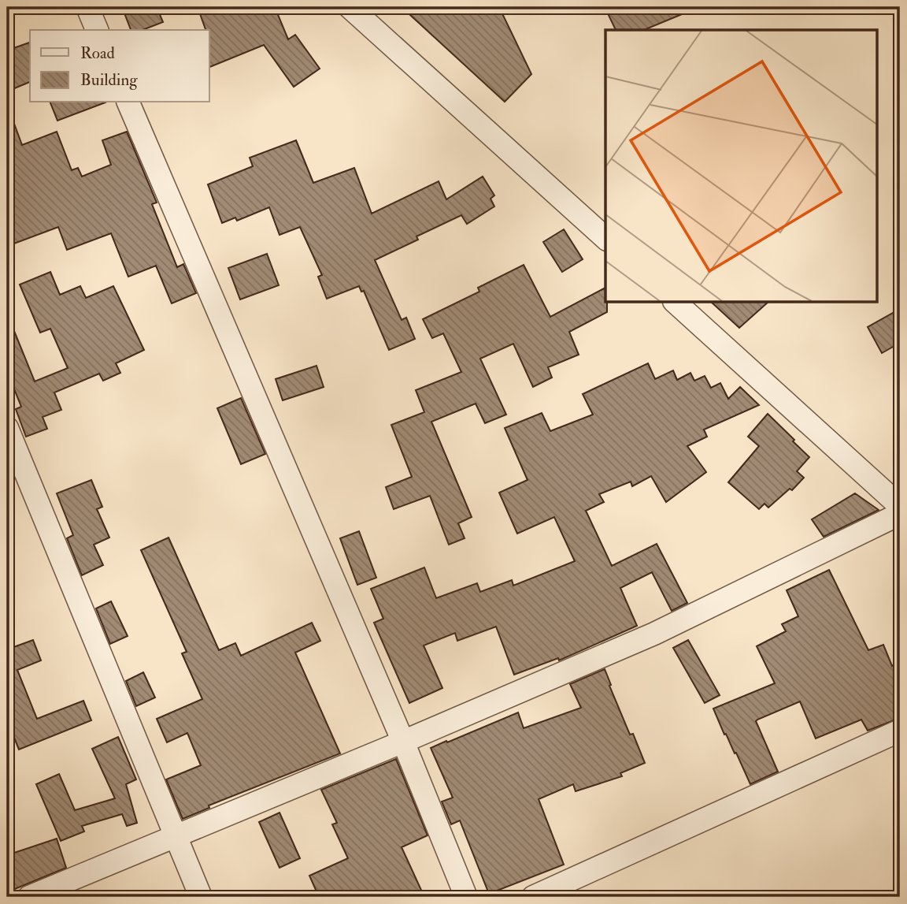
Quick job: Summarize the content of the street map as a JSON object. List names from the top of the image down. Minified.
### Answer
{"legend":["Road","Building"]}
